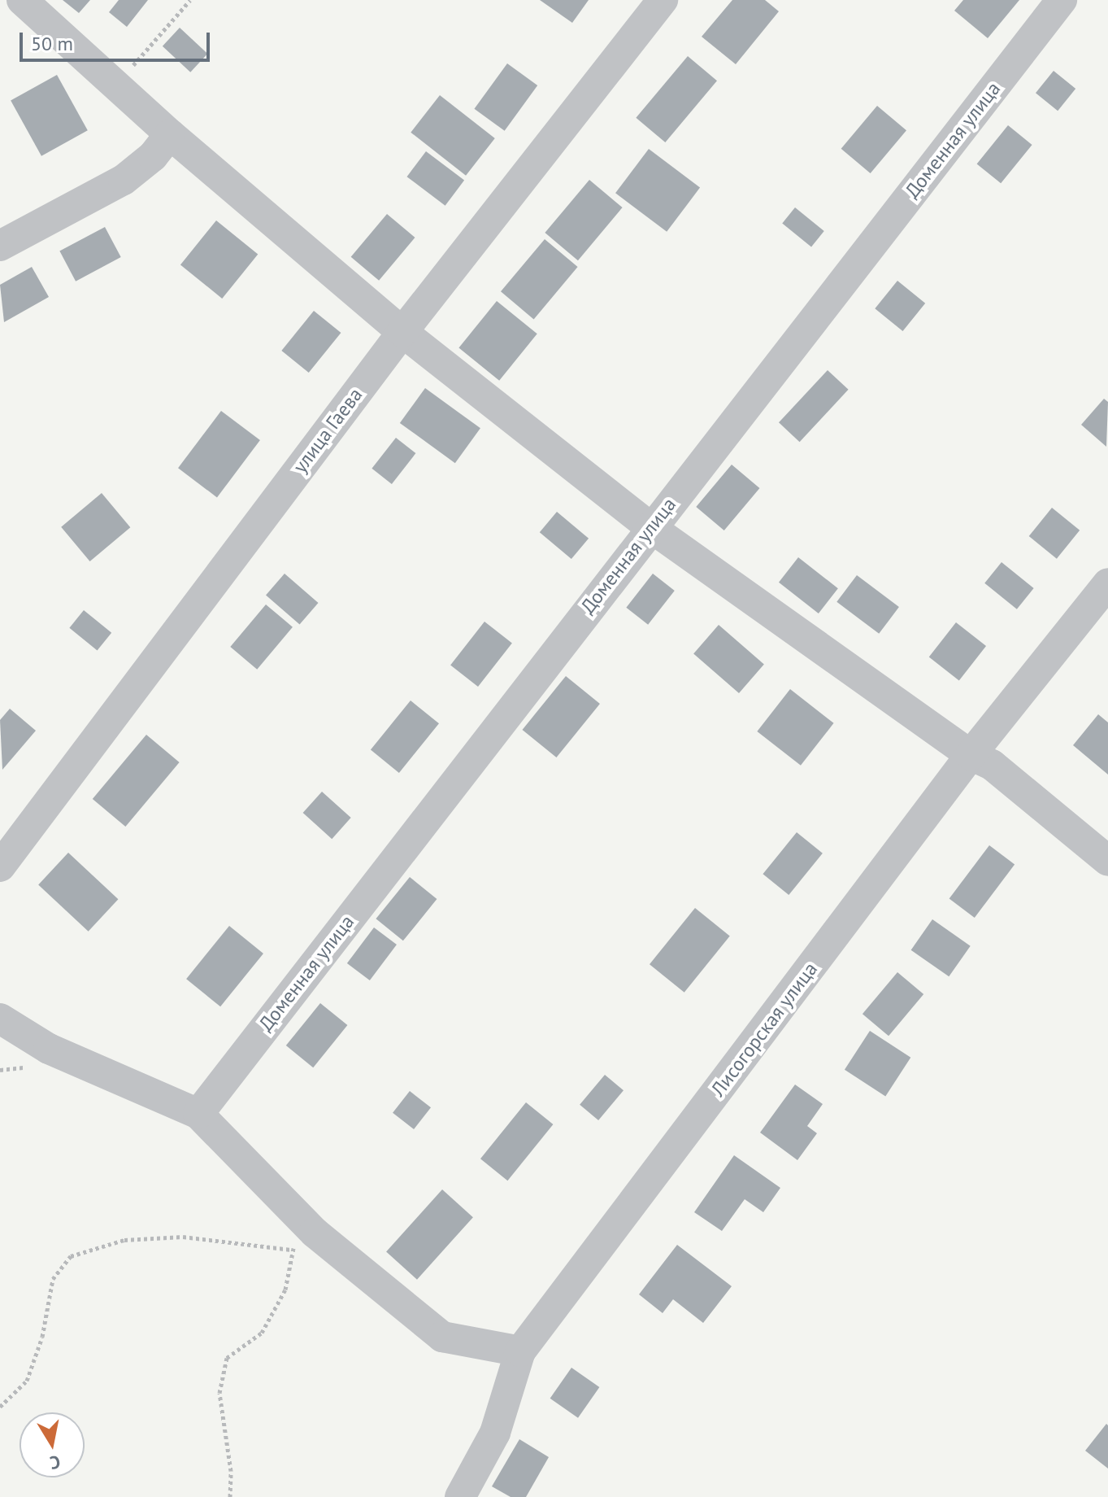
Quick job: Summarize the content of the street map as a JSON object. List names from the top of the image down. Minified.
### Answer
{"streets":{"street":["Доменная улица","улица Гаева","Лисогорская улица"]},"scale_bar":"50 m","north":"bottom"}
